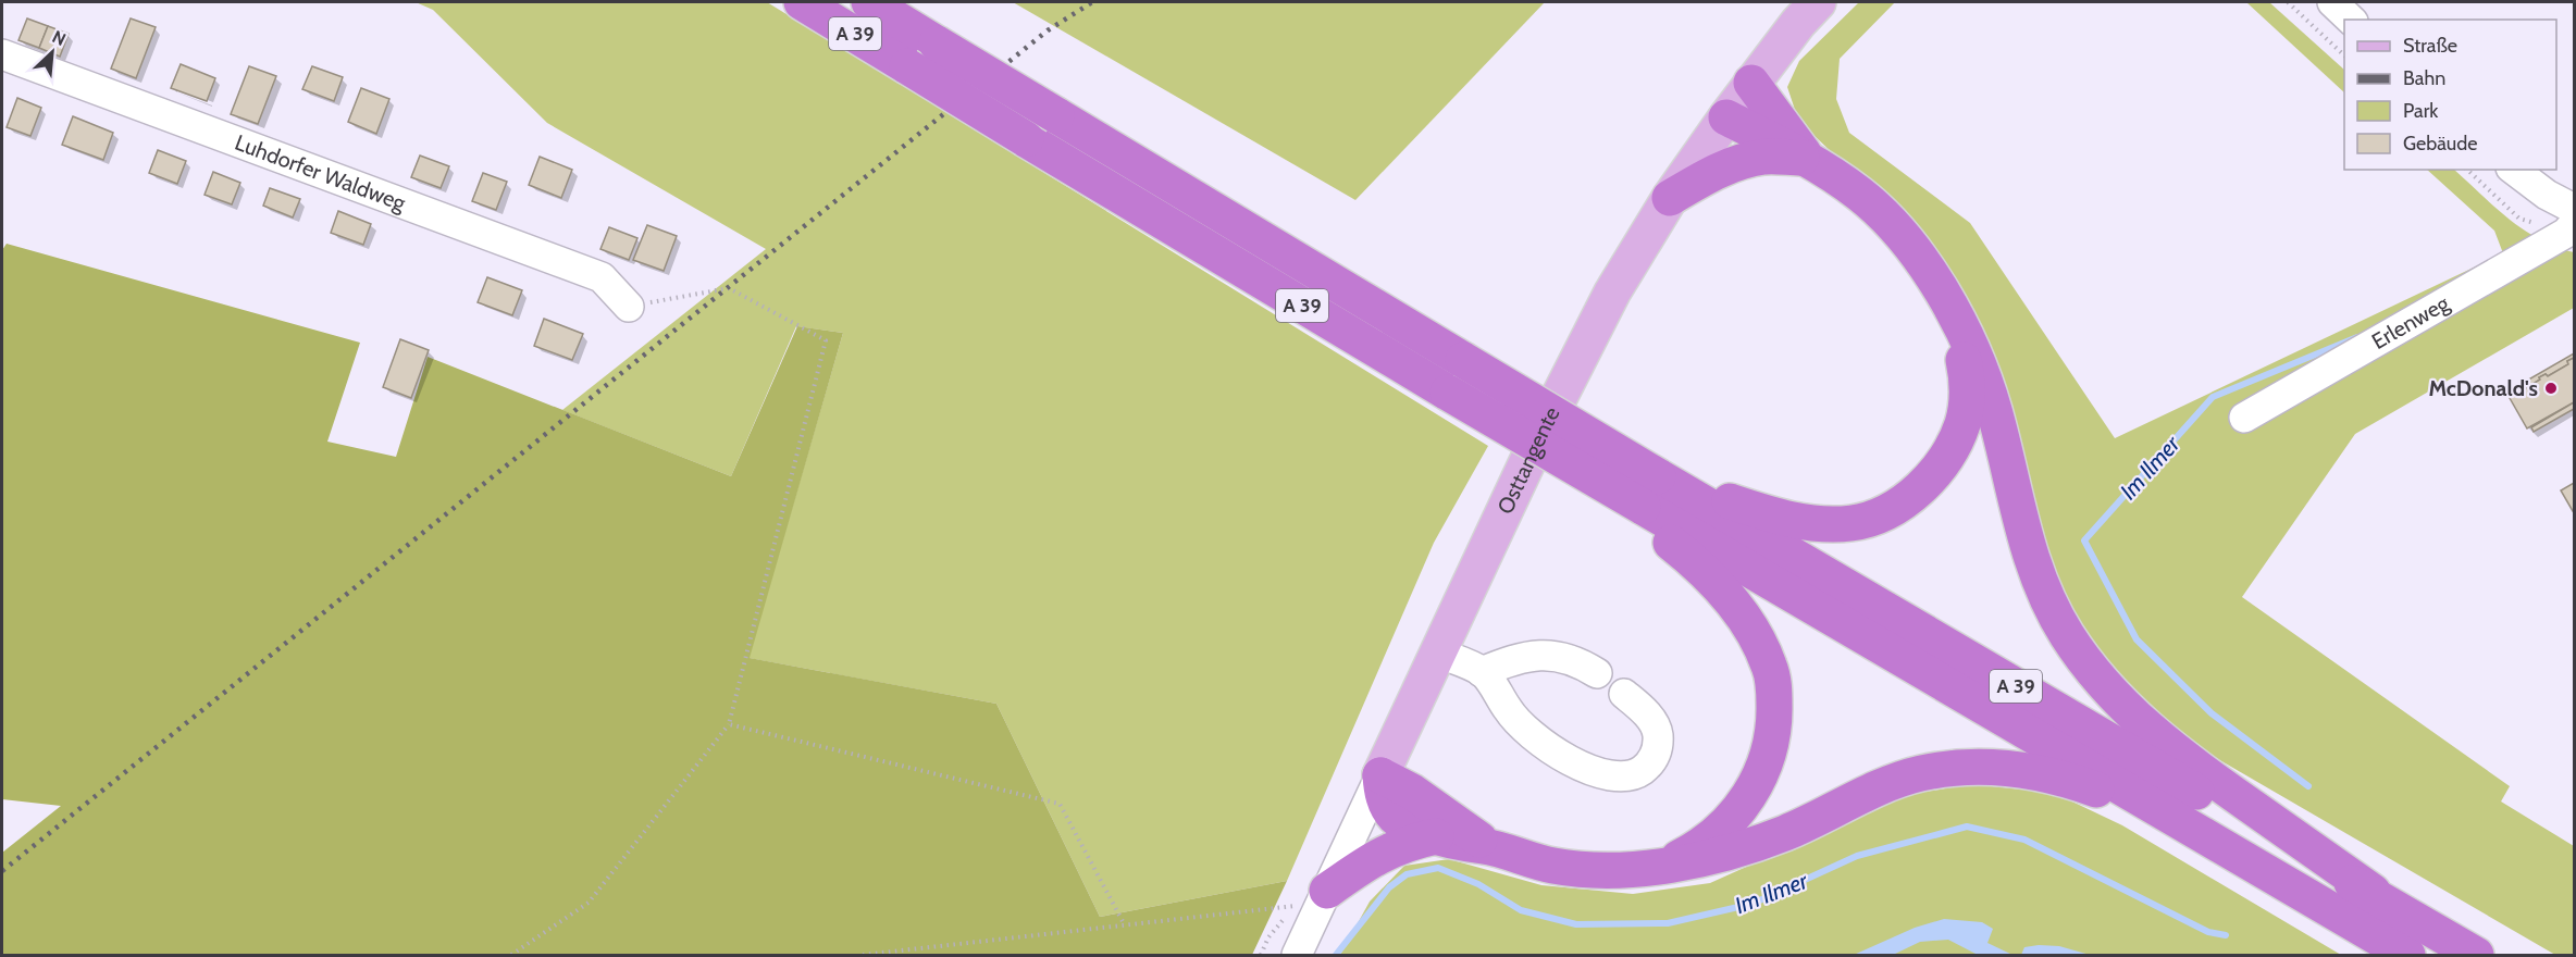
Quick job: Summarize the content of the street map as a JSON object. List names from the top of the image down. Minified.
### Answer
{"streets":{"highway":["A 39"],"main road":["Osttangente"],"street":["Luhdorfer Waldweg","Erlenweg"]},"water":["Im Ilmer"],"places":["McDonald's"],"legend":["Straße","Bahn","Park","Gebäude"],"north":"top right"}
